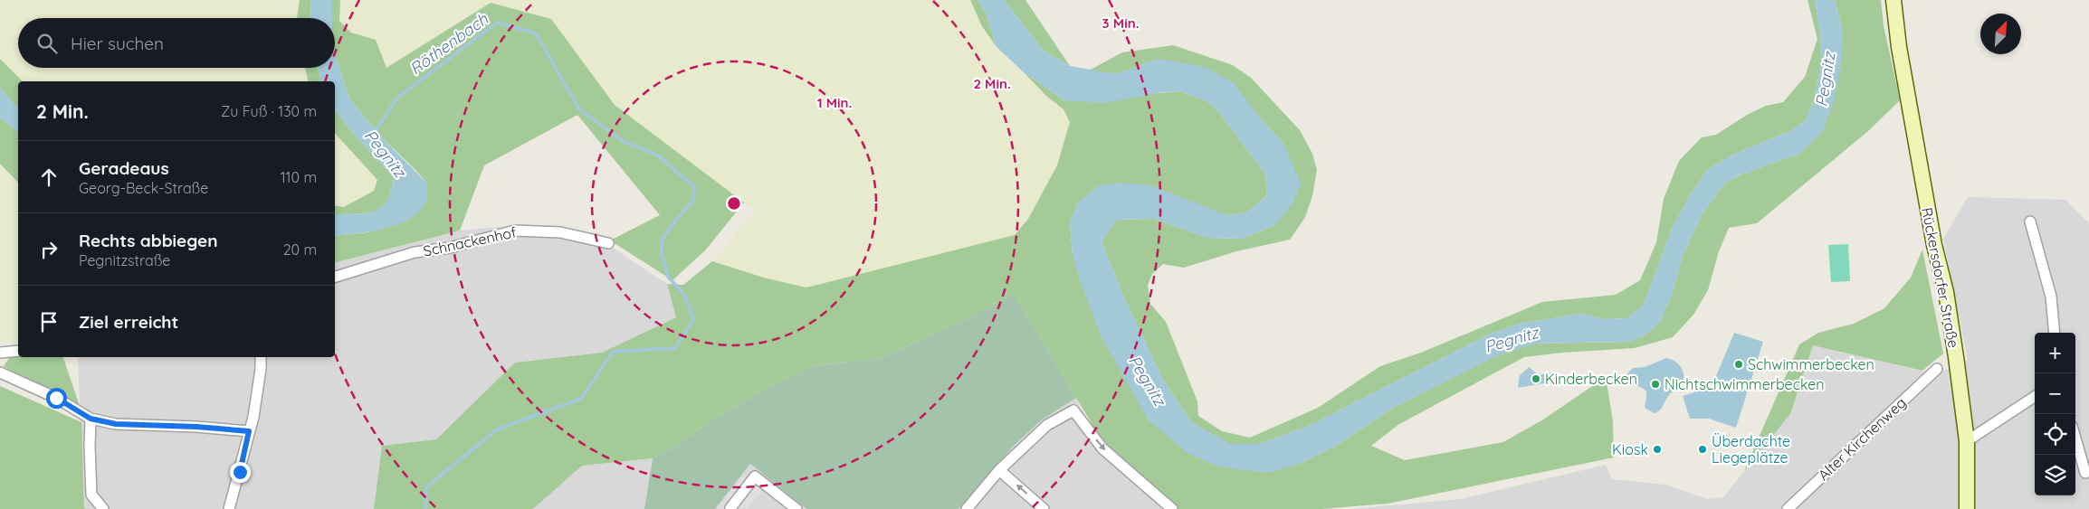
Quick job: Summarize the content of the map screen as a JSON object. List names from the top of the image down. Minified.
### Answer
{"streets":{"main road":["Rückersdorfer Straße"],"street":["Schnackenhof","Alter Kirchenweg"]},"water":["Röthenbach","Pegnitz"],"places":["Schwimmerbecken","Kinderbecken","Nichtschwimmerbecken","Kiosk","Überdachte Liegeplätze"],"north":"top right","page":{"search":"Hier suchen","heading":["2 Min.","Zu Fuß · 130 m"],"list":[["Geradeaus","Georg-Beck-Straße","110 m"],["Rechts abbiegen","Pegnitzstraße","20 m"],"Ziel erreicht"],"map_buttons":["+","−"]},"rings":["3 Min.","2 Min.","1 Min."]}
